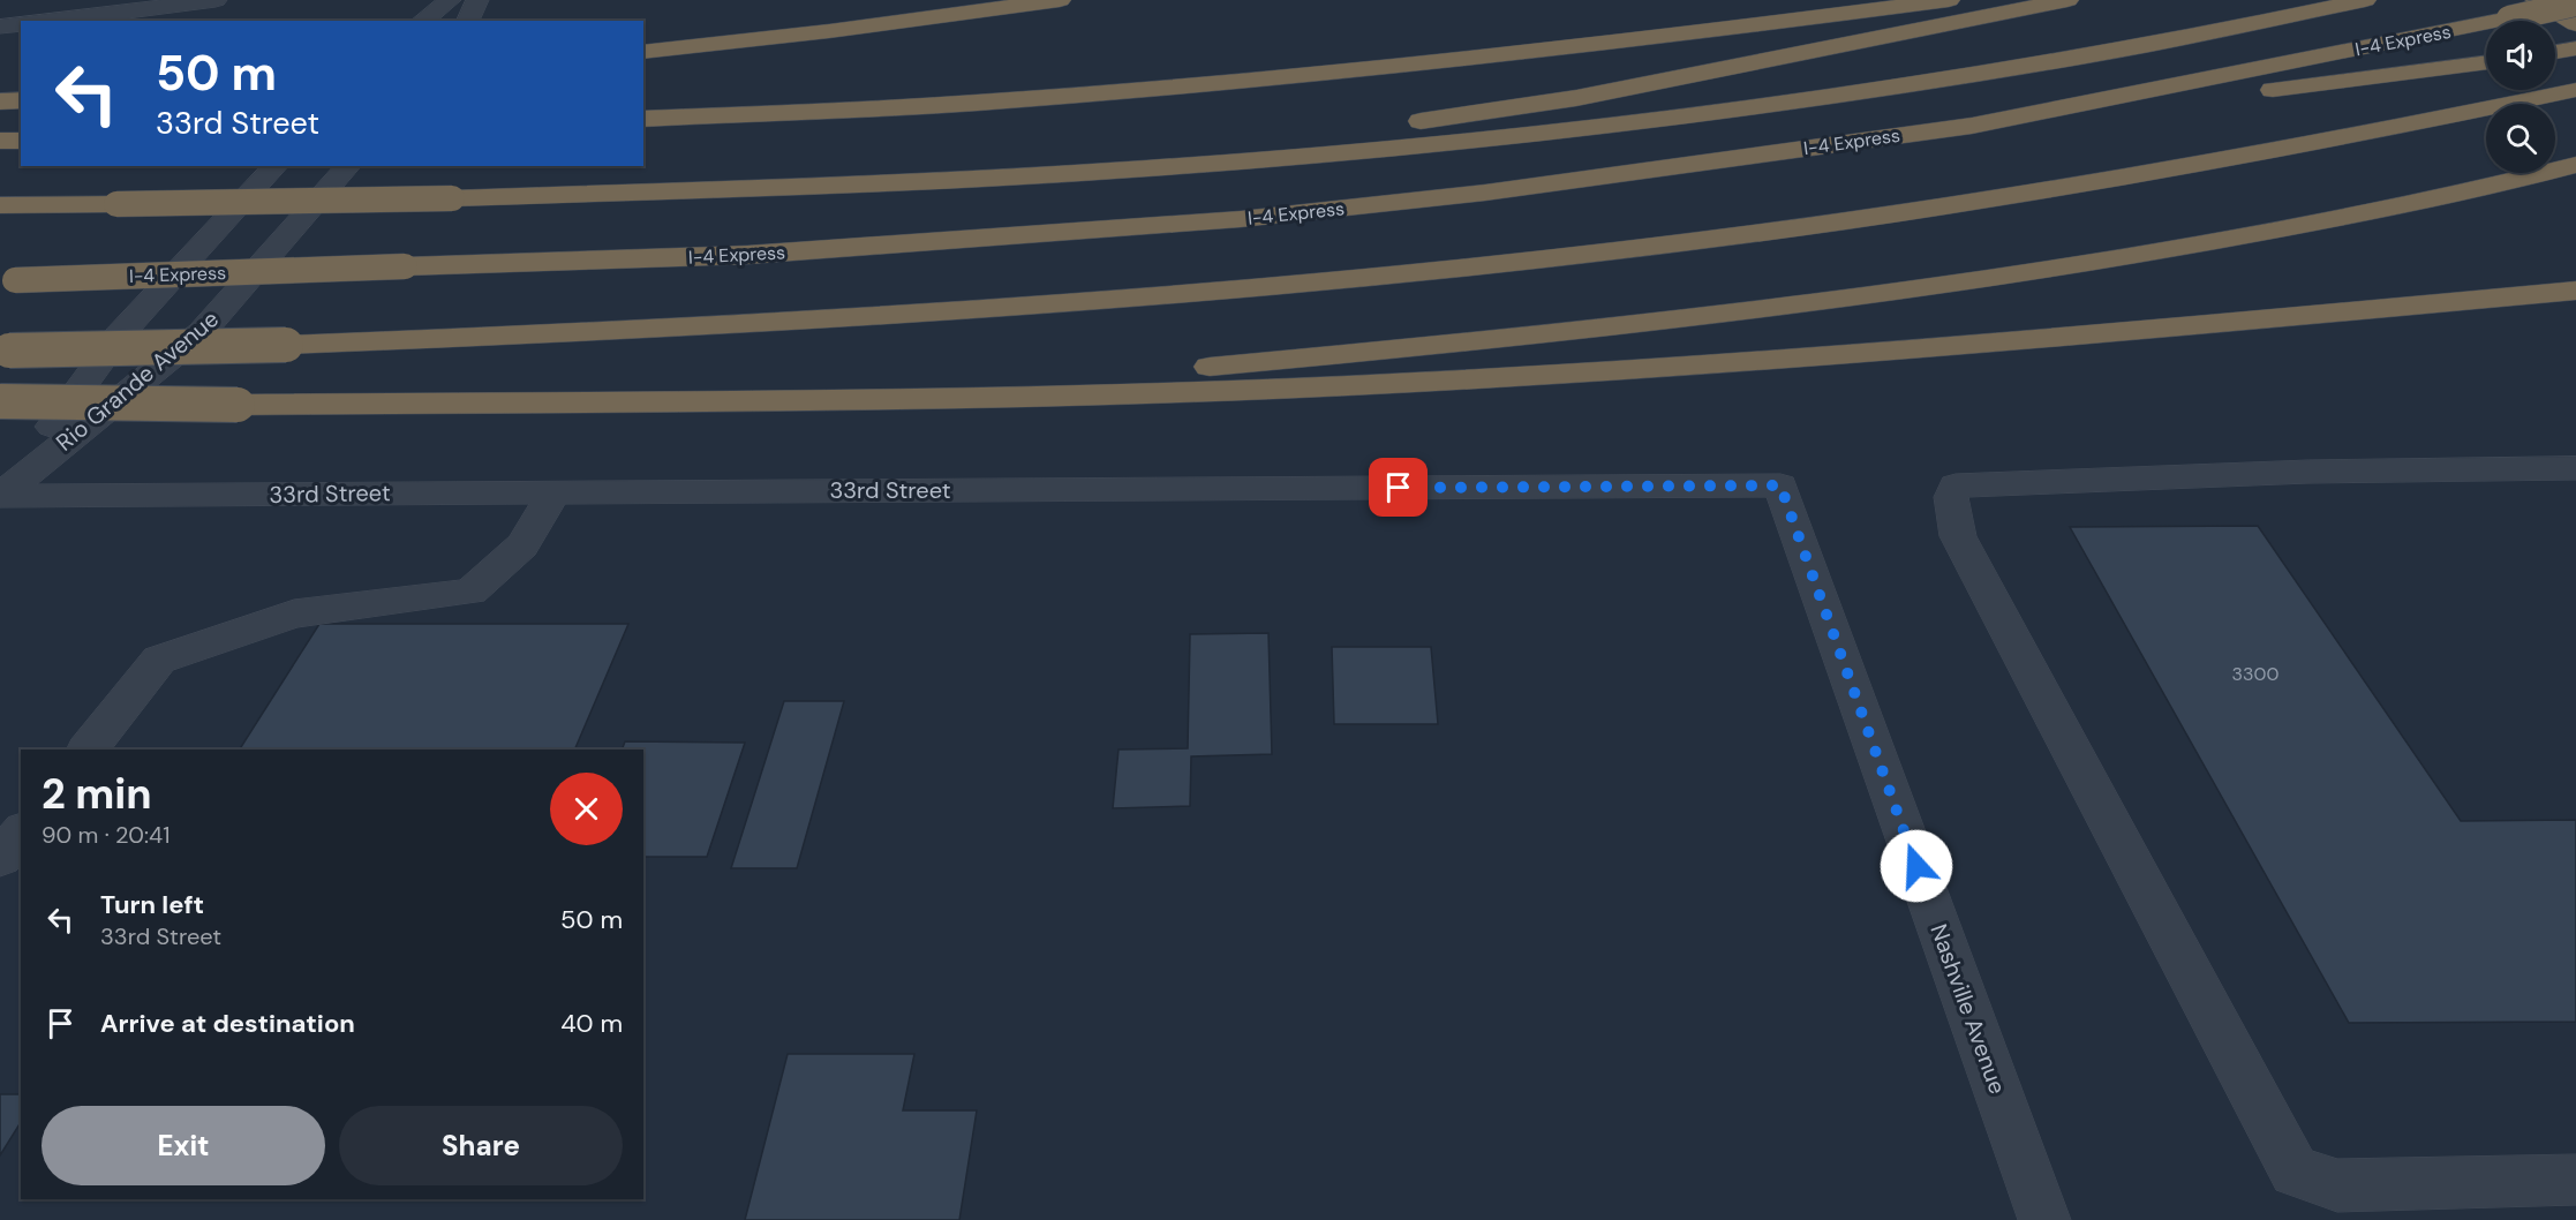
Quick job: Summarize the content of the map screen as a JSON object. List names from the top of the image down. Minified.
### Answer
{"streets":{"highway":["I-4 Express"],"street":["Rio Grande Avenue","33rd Street","Nashville Avenue"]},"crossings":[["Rio Grande Avenue","33rd Street"],["33rd Street","Nashville Avenue"]],"house_numbers":["3300"],"page":{"turn":["50 m","33rd Street"],"heading":["2 min","90 m · 20:41"],"list":[{"name":"Turn left","note":"33rd Street","value":"50 m"},{"name":"Arrive at destination","value":"40 m"}],"buttons":["Exit","Share"]}}
